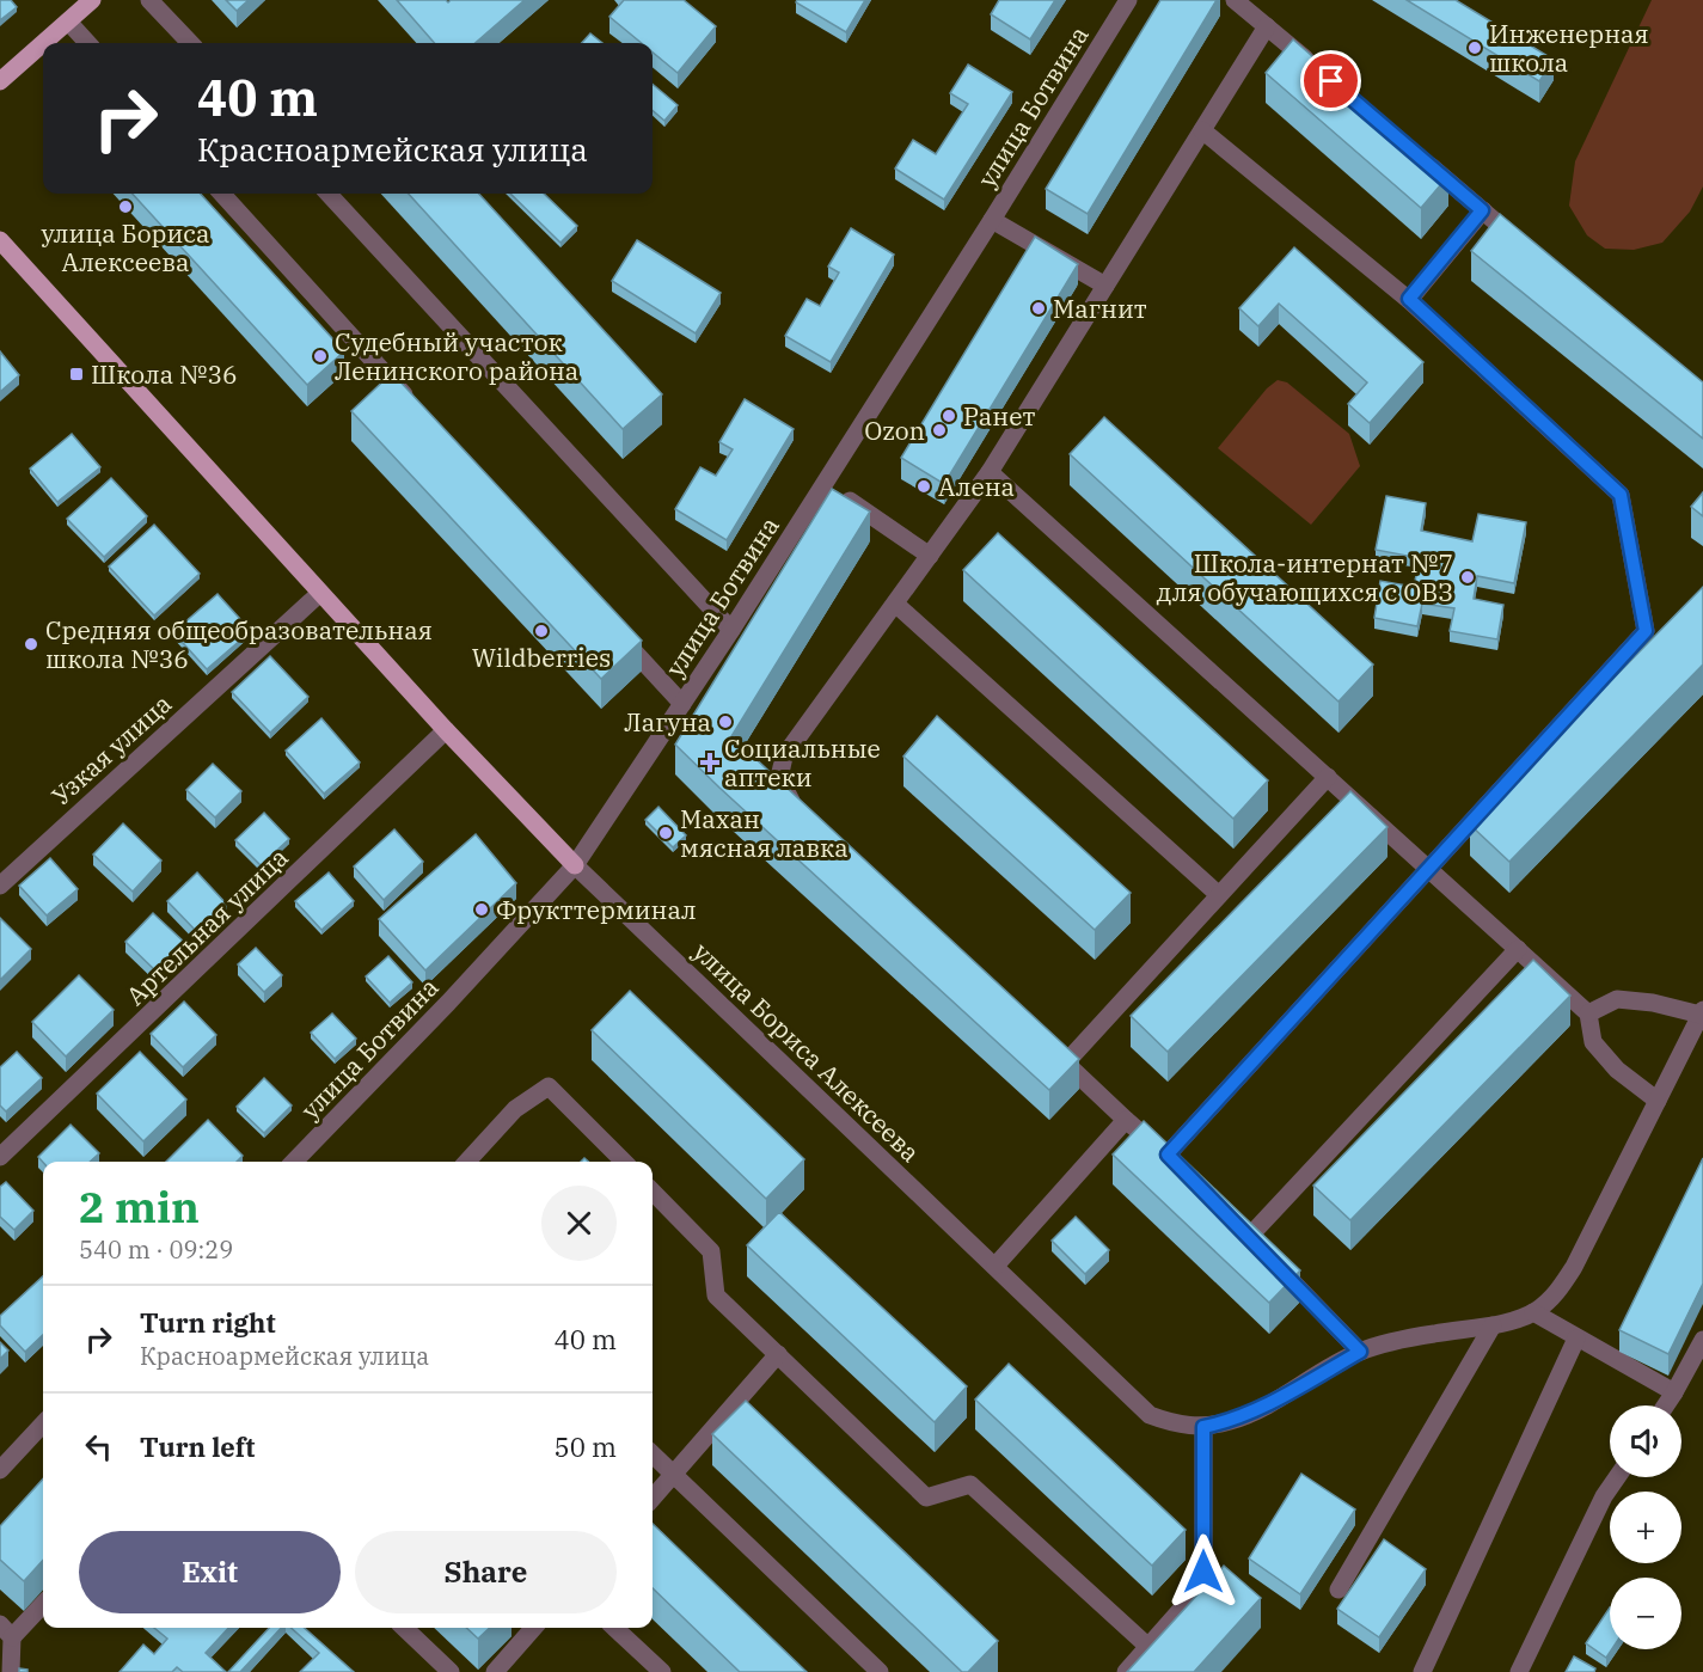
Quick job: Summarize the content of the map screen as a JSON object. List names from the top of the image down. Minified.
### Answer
{"streets":{"main road":["улица Бориса Алексеева"],"street":["улица Ботвина","Узкая улица","Артельная улица"]},"crossings":[["улица Ботвина","улица Бориса Алексеева"],["Узкая улица","улица Бориса Алексеева"],["Артельная улица","улица Бориса Алексеева"]],"places":{"other":["Инженерная школа","улица Бориса Алексеева","Магнит","Судебный участок Ленинского района","Ранет","Ozon","Алена","Школа-интернат №7 для обучающихся с ОВЗ","Wildberries","Средняя общеобразовательная школа №36","Лагуна","Махан мясная лавка","Фрукттерминал"],"transit":["Школа №36"],"health":["Социальные аптеки"]},"page":{"turn":["40 m","Красноармейская улица"],"heading":["2 min","540 m · 09:29"],"list":[{"name":"Turn right","note":"Красноармейская улица","value":"40 m"},{"name":"Turn left","value":"50 m"}],"map_buttons":["+","−"],"buttons":["Exit","Share"]}}
